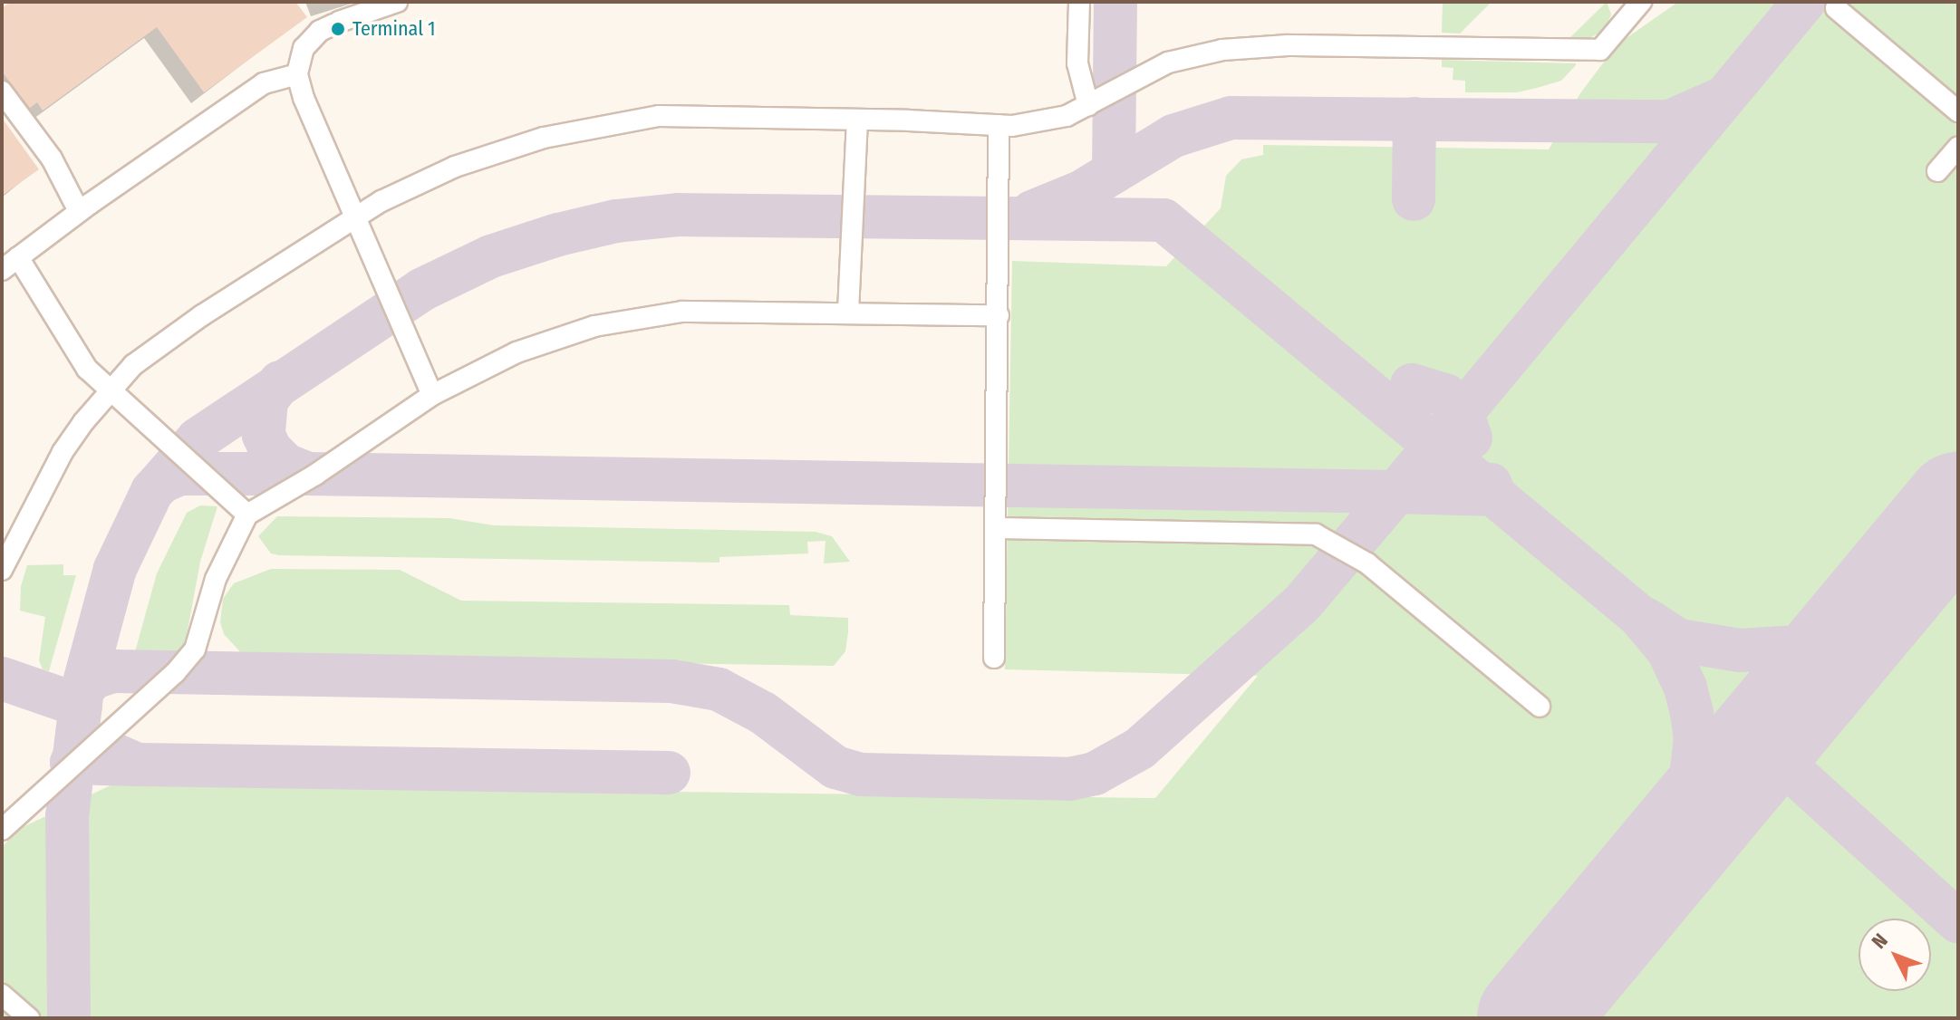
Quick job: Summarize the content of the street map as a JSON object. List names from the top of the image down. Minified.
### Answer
{"places":["Terminal 1"],"north":"top left"}
